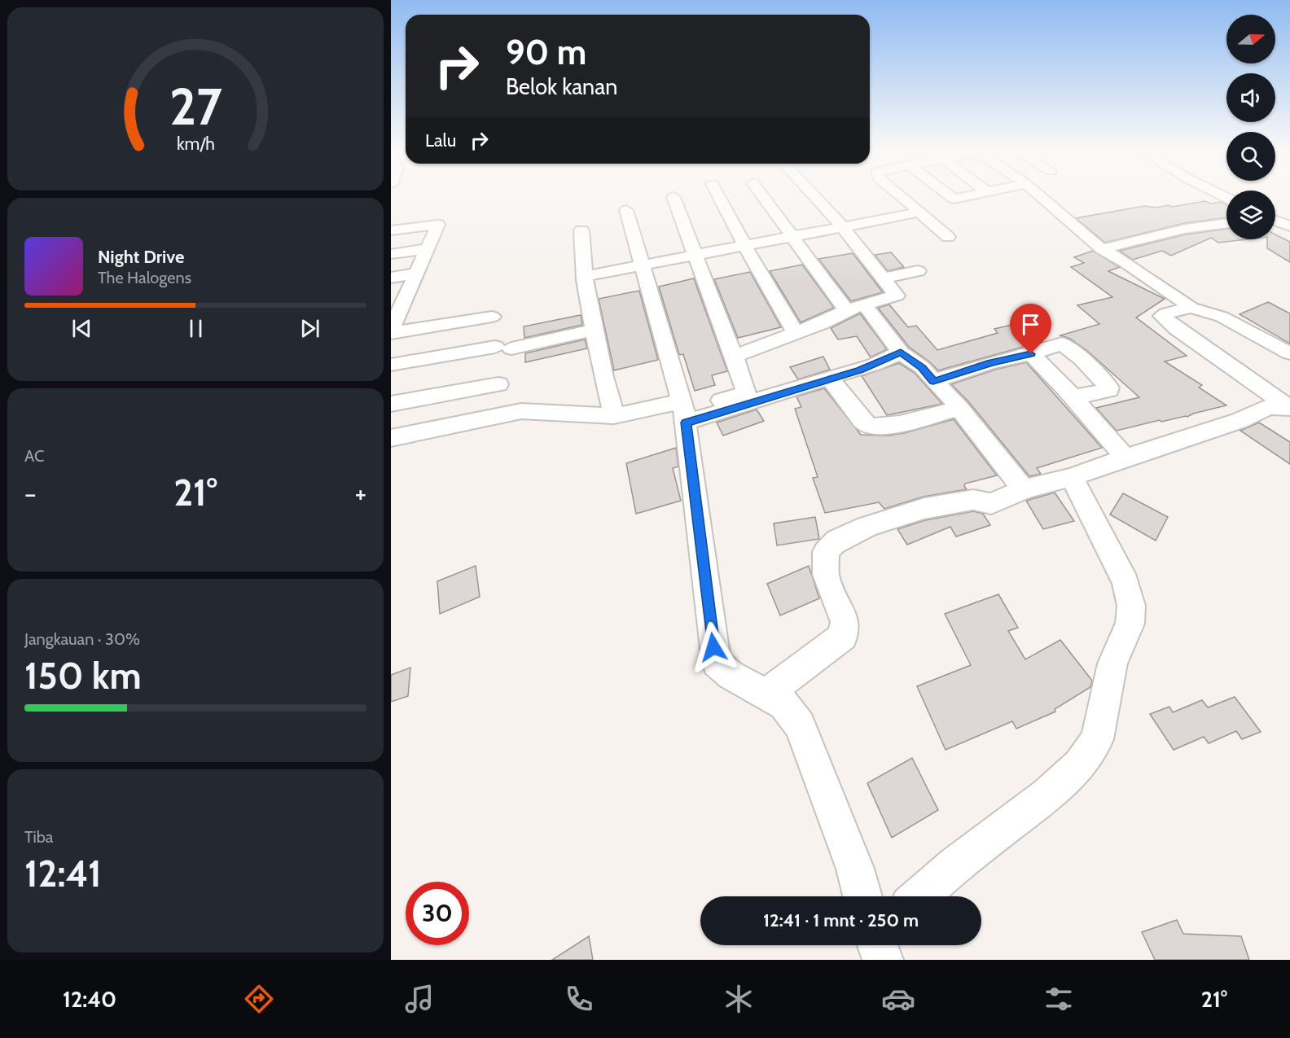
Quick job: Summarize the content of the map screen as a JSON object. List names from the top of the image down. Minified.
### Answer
{"north":"right","page":{"turn":["90 m","Belok kanan"],"then":"Lalu","song":["Night Drive","The Halogens"],"tile":["AC",["Jangkauan · 30%","150 km"],["Tiba","12:41"]],"heat":["−","21°","+"],"limit":"30","trip":"12:41 · 1 mnt · 250 m","tabs":["12:40","21°"],"gauge":["27","km/h"]}}
